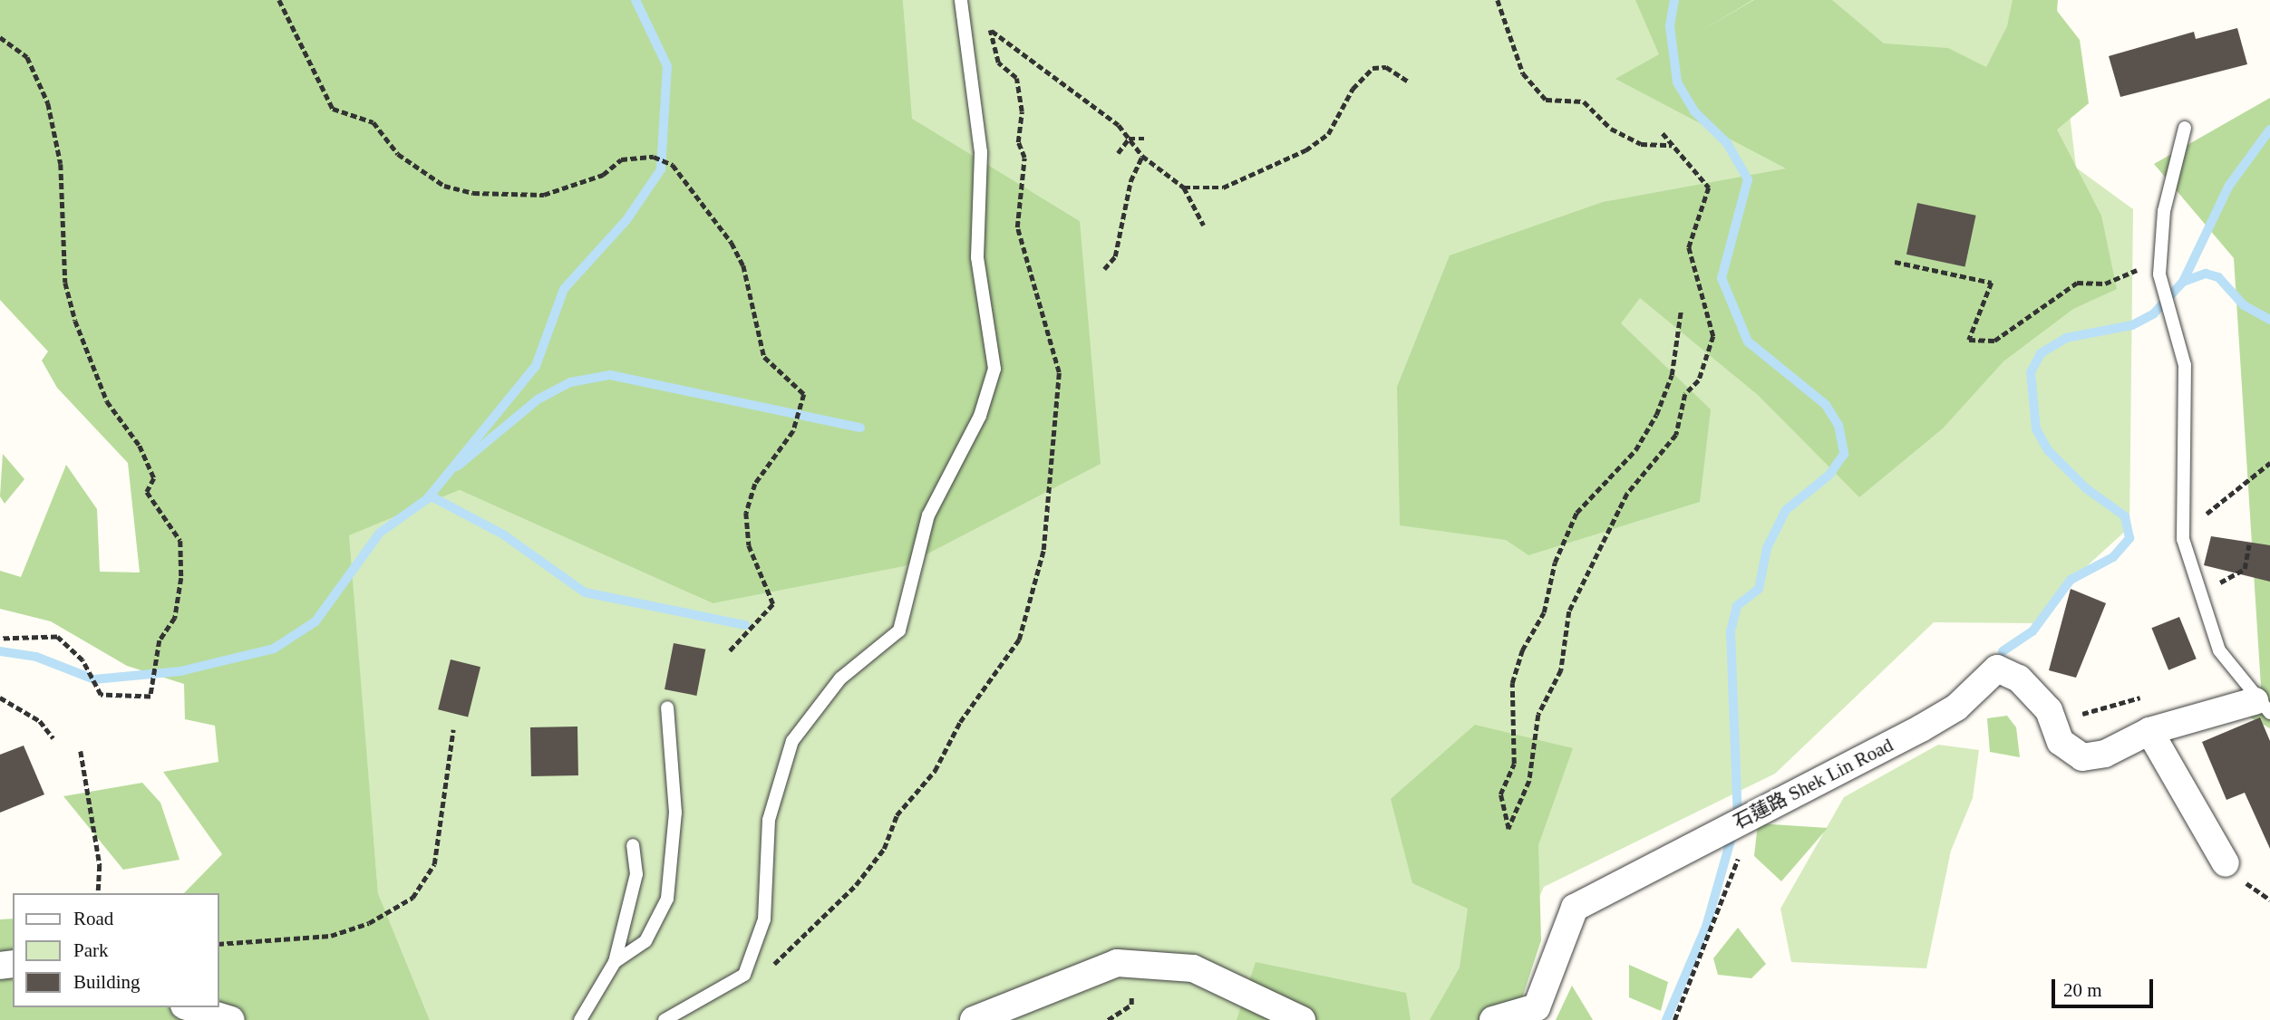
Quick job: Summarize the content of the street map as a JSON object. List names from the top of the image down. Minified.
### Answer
{"streets":{"street":["石蓮路 Shek Lin Road"]},"legend":["Road","Park","Building"],"scale_bar":"20 m"}
